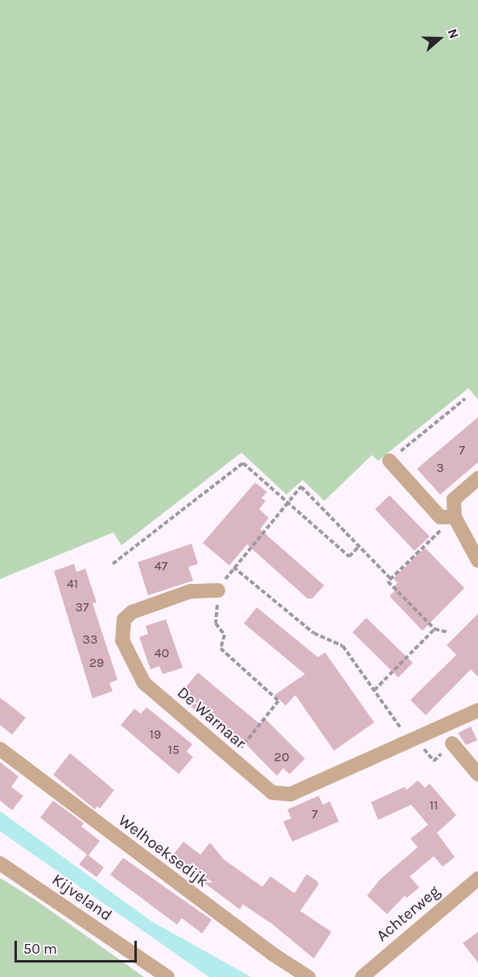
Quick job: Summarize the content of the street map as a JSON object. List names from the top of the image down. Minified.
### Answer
{"streets":{"street":["De Warnaar","Welhoeksedijk","Kijveland","Achterweg"]},"house_numbers":["7","3","47","41","37","33","40","29","19","15","20","11","7"],"scale_bar":"50 m","north":"right"}
